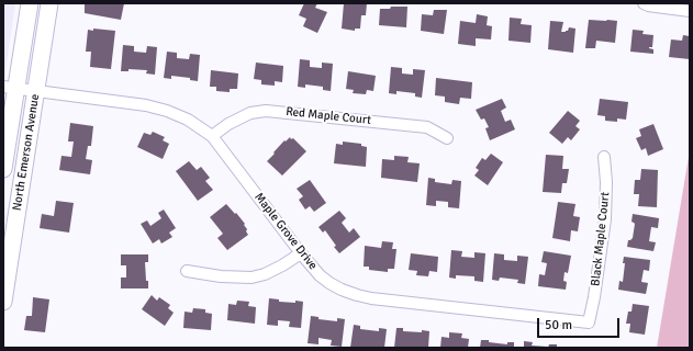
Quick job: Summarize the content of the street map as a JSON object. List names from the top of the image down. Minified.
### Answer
{"streets":{"main road":["North Emerson Avenue"],"street":["Red Maple Court","Maple Grove Drive","Black Maple Court"]},"crossings":[["Red Maple Court","Maple Grove Drive"],["North Emerson Avenue","Maple Grove Drive"],["Maple Grove Drive","Black Maple Court"]],"scale_bar":"50 m"}
